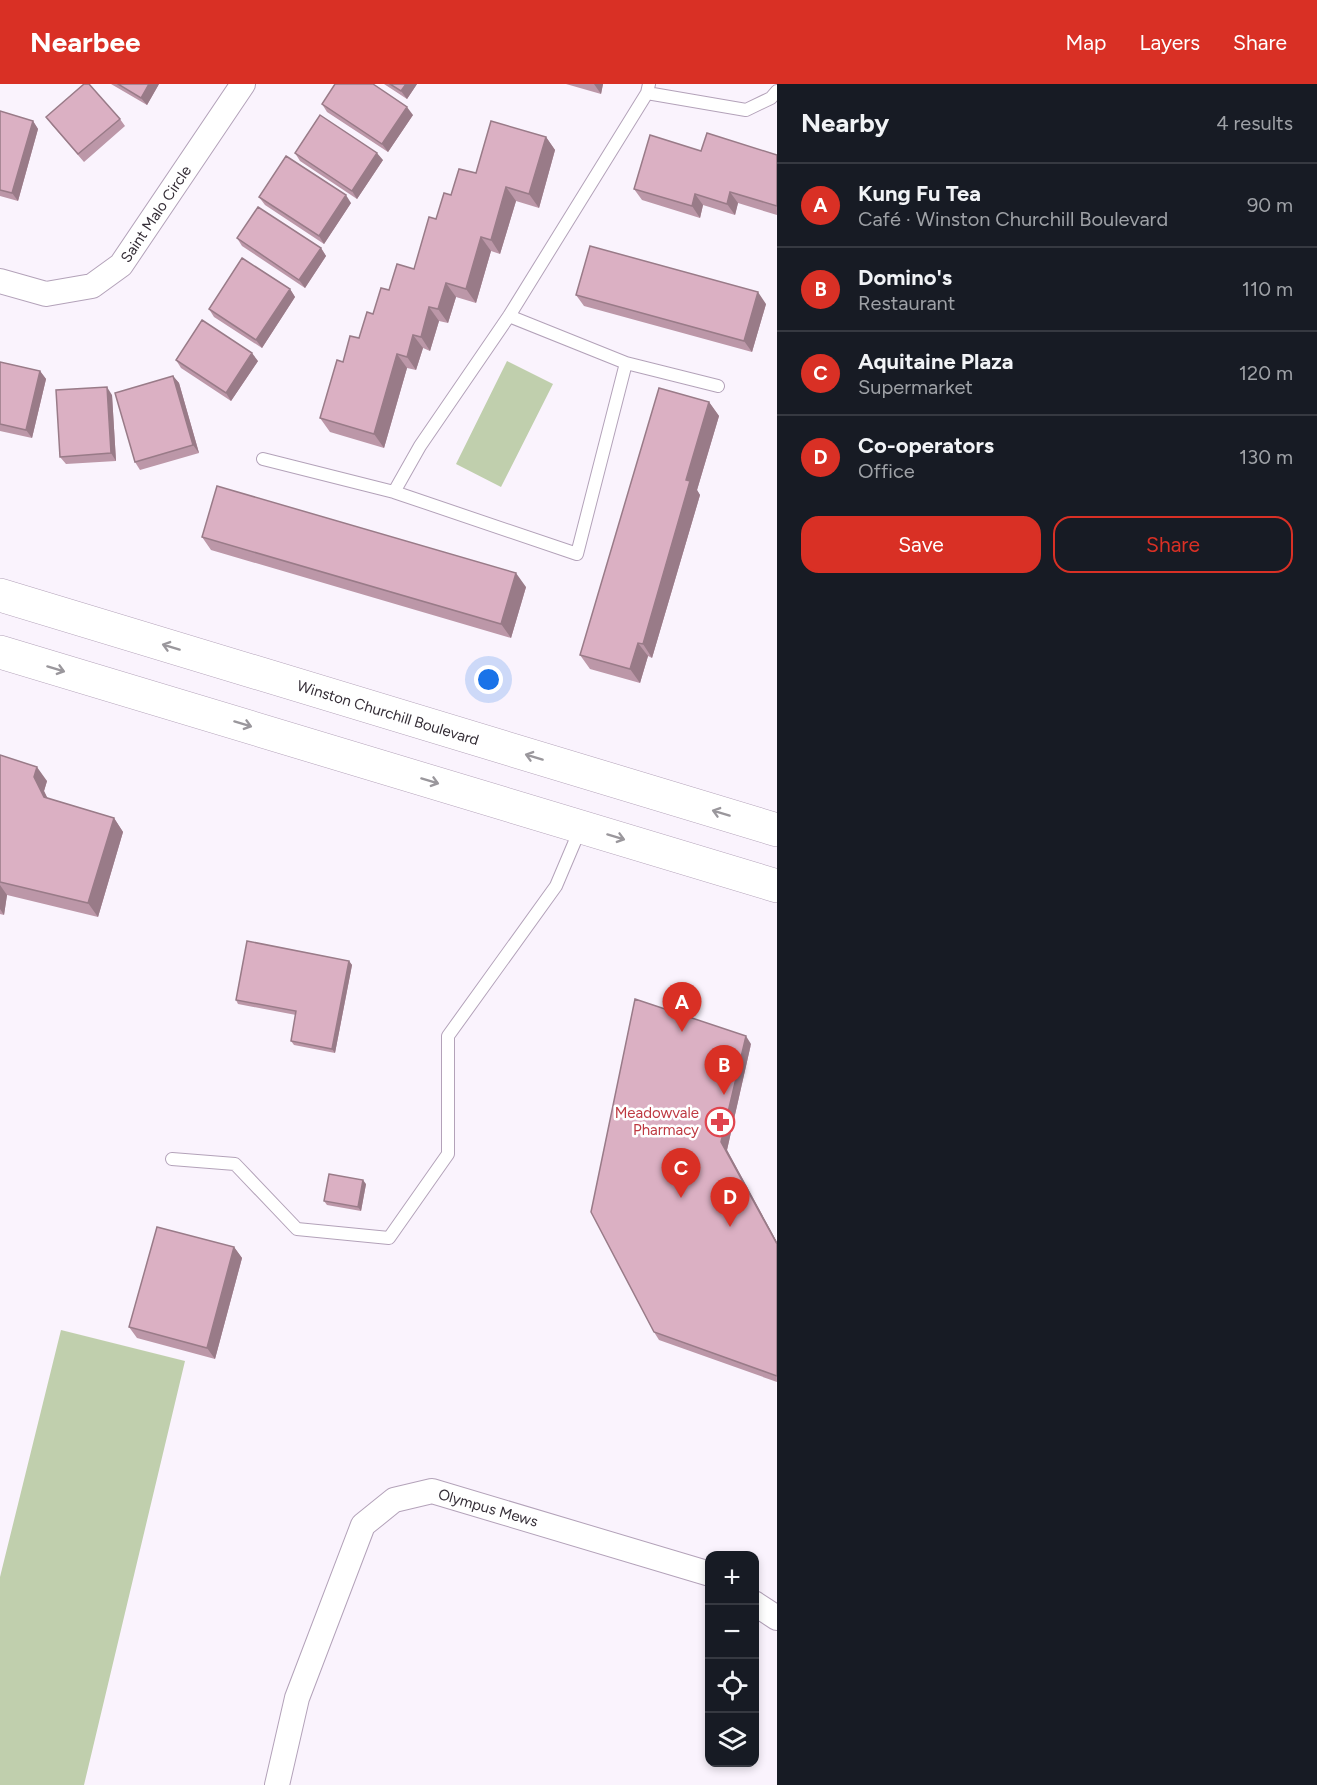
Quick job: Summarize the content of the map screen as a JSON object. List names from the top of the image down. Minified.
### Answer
{"streets":{"main road":["Winston Churchill Boulevard"],"street":["Saint Malo Circle","Olympus Mews"]},"places":{"pharmacy":["Meadowvale Pharmacy"]},"page":{"header":"Nearbee","nav":["Map","Layers","Share"],"heading":["Nearby","4 results"],"list":[{"mark":"A","name":"Kung Fu Tea","note":"Café · Winston Churchill Boulevard","value":"90 m"},{"mark":"B","name":"Domino's","note":"Restaurant","value":"110 m"},{"mark":"C","name":"Aquitaine Plaza","note":"Supermarket","value":"120 m"},{"mark":"D","name":"Co-operators","note":"Office","value":"130 m"}],"buttons":["Save","Share"],"pins":["A","B","C","D"],"map_buttons":["+","−"]}}
